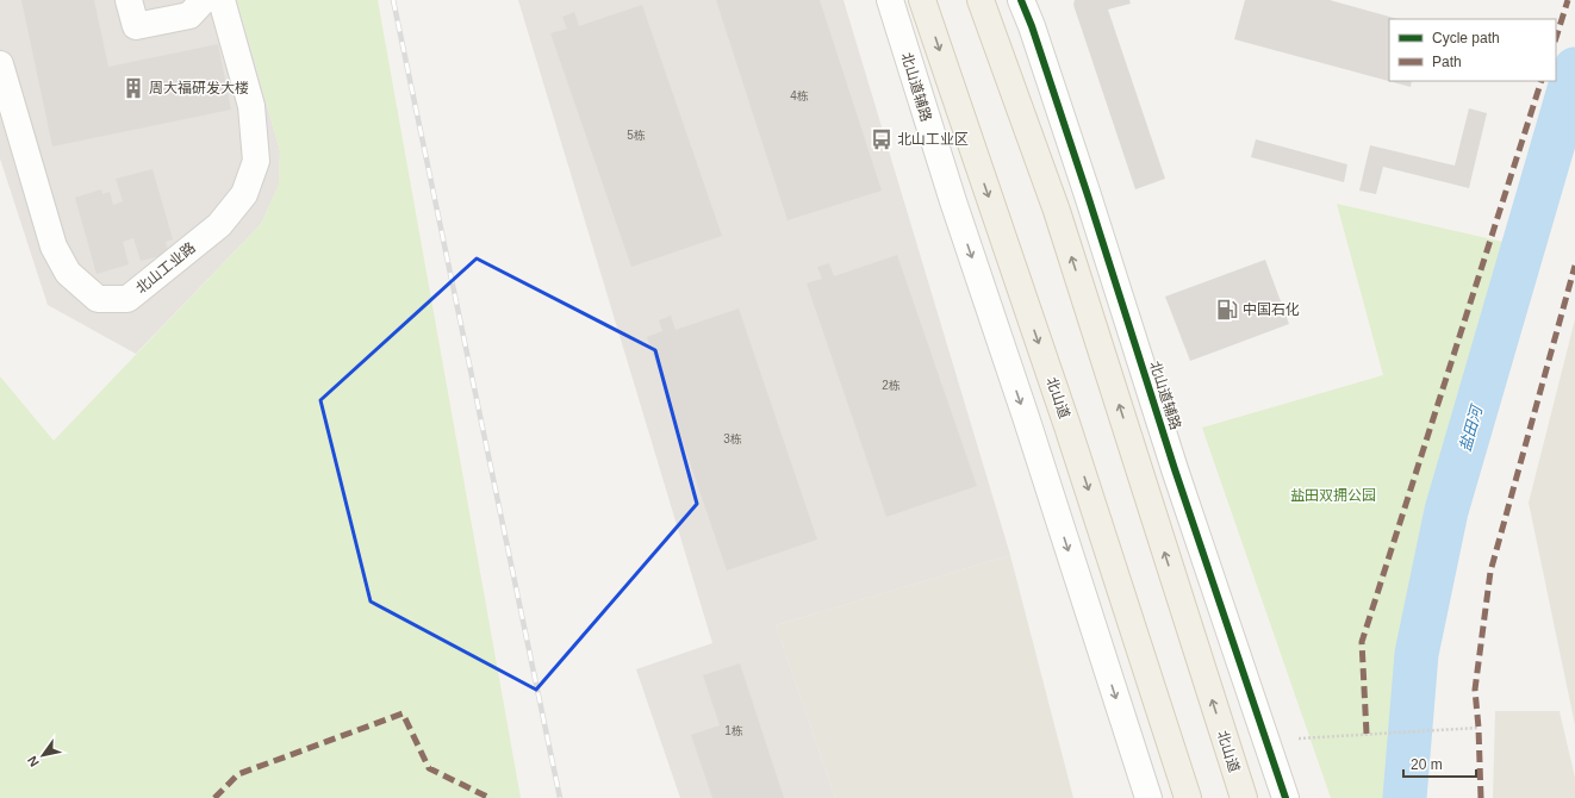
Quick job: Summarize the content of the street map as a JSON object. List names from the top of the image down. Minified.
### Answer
{"streets":{"main road":["北山道"],"street":["北山道辅路","北山工业路"]},"water":["盐田河"],"parks":["盐田双拥公园"],"places":{"building":["周大福研发大楼"],"bus stop":["北山工业区"],"fuel station":["中国石化"]},"house_numbers":["4栋","5栋","2栋","3栋","1栋"],"legend":["Cycle path","Path"],"scale_bar":"20 m","north":"bottom left"}
